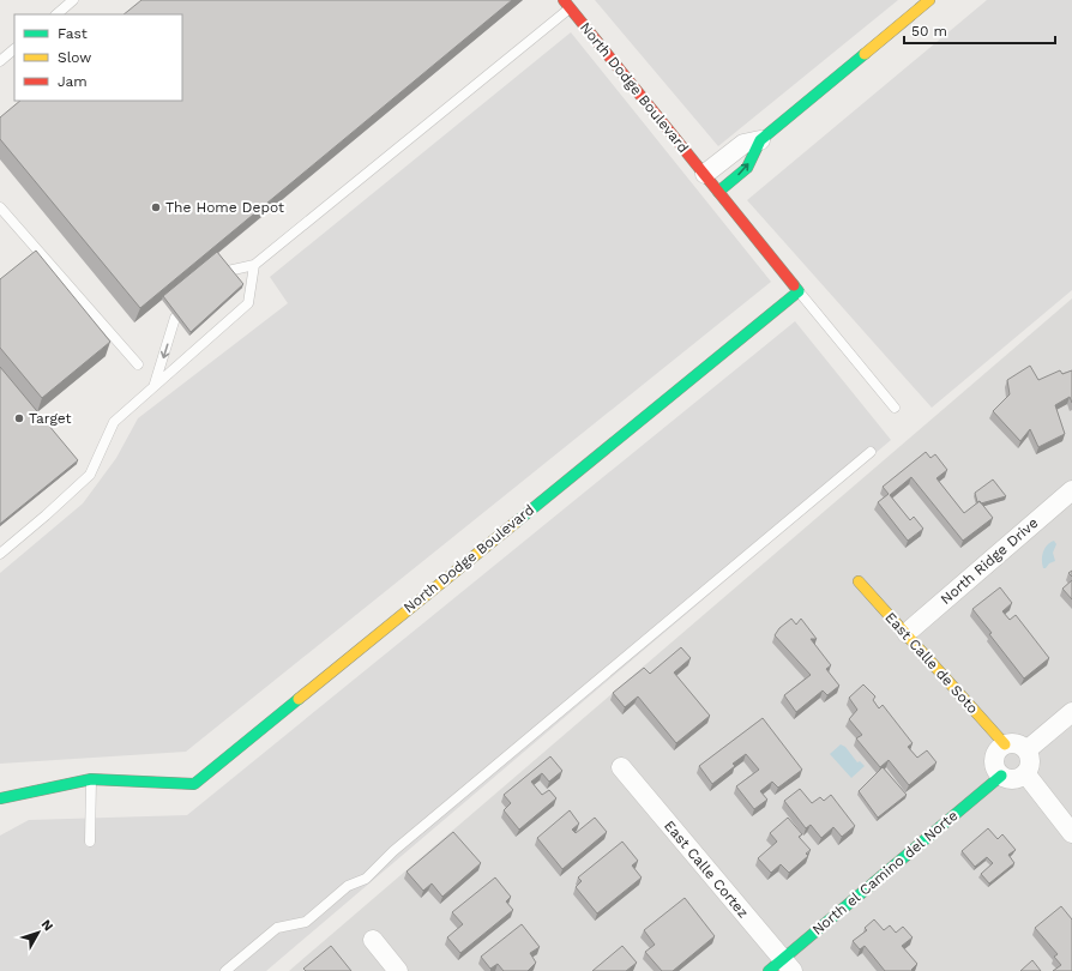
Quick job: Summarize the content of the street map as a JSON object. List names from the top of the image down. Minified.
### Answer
{"streets":{"street":["North Dodge Boulevard","North Ridge Drive","East Calle de Soto","East Calle Cortez","North el Camino del Norte"]},"crossings":[["North Ridge Drive","East Calle de Soto"],["East Calle de Soto","North el Camino del Norte"],["East Calle Cortez","North el Camino del Norte"]],"places":["The Home Depot","Target"],"legend":["Fast","Slow","Jam"],"scale_bar":"50 m","north":"top right"}
